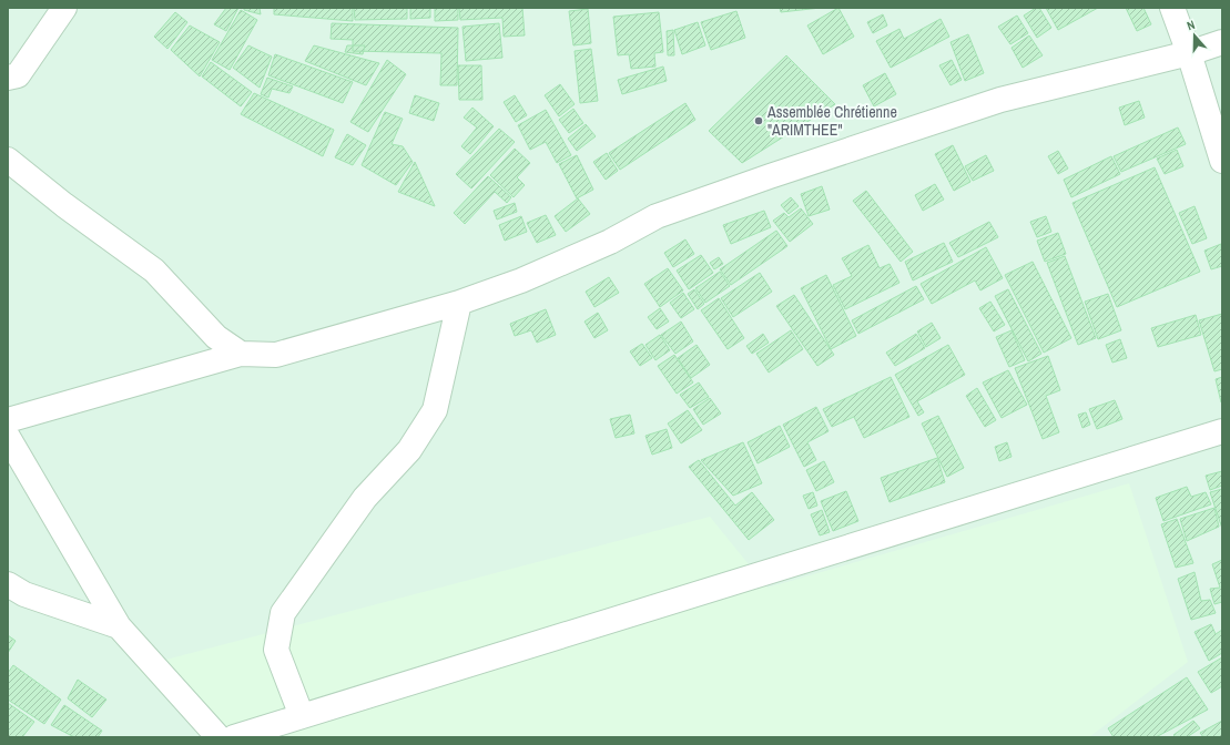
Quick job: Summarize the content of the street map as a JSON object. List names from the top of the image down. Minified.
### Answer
{"places":["Assemblée Chrétienne \"ARIMTHEE\""],"north":"top"}
